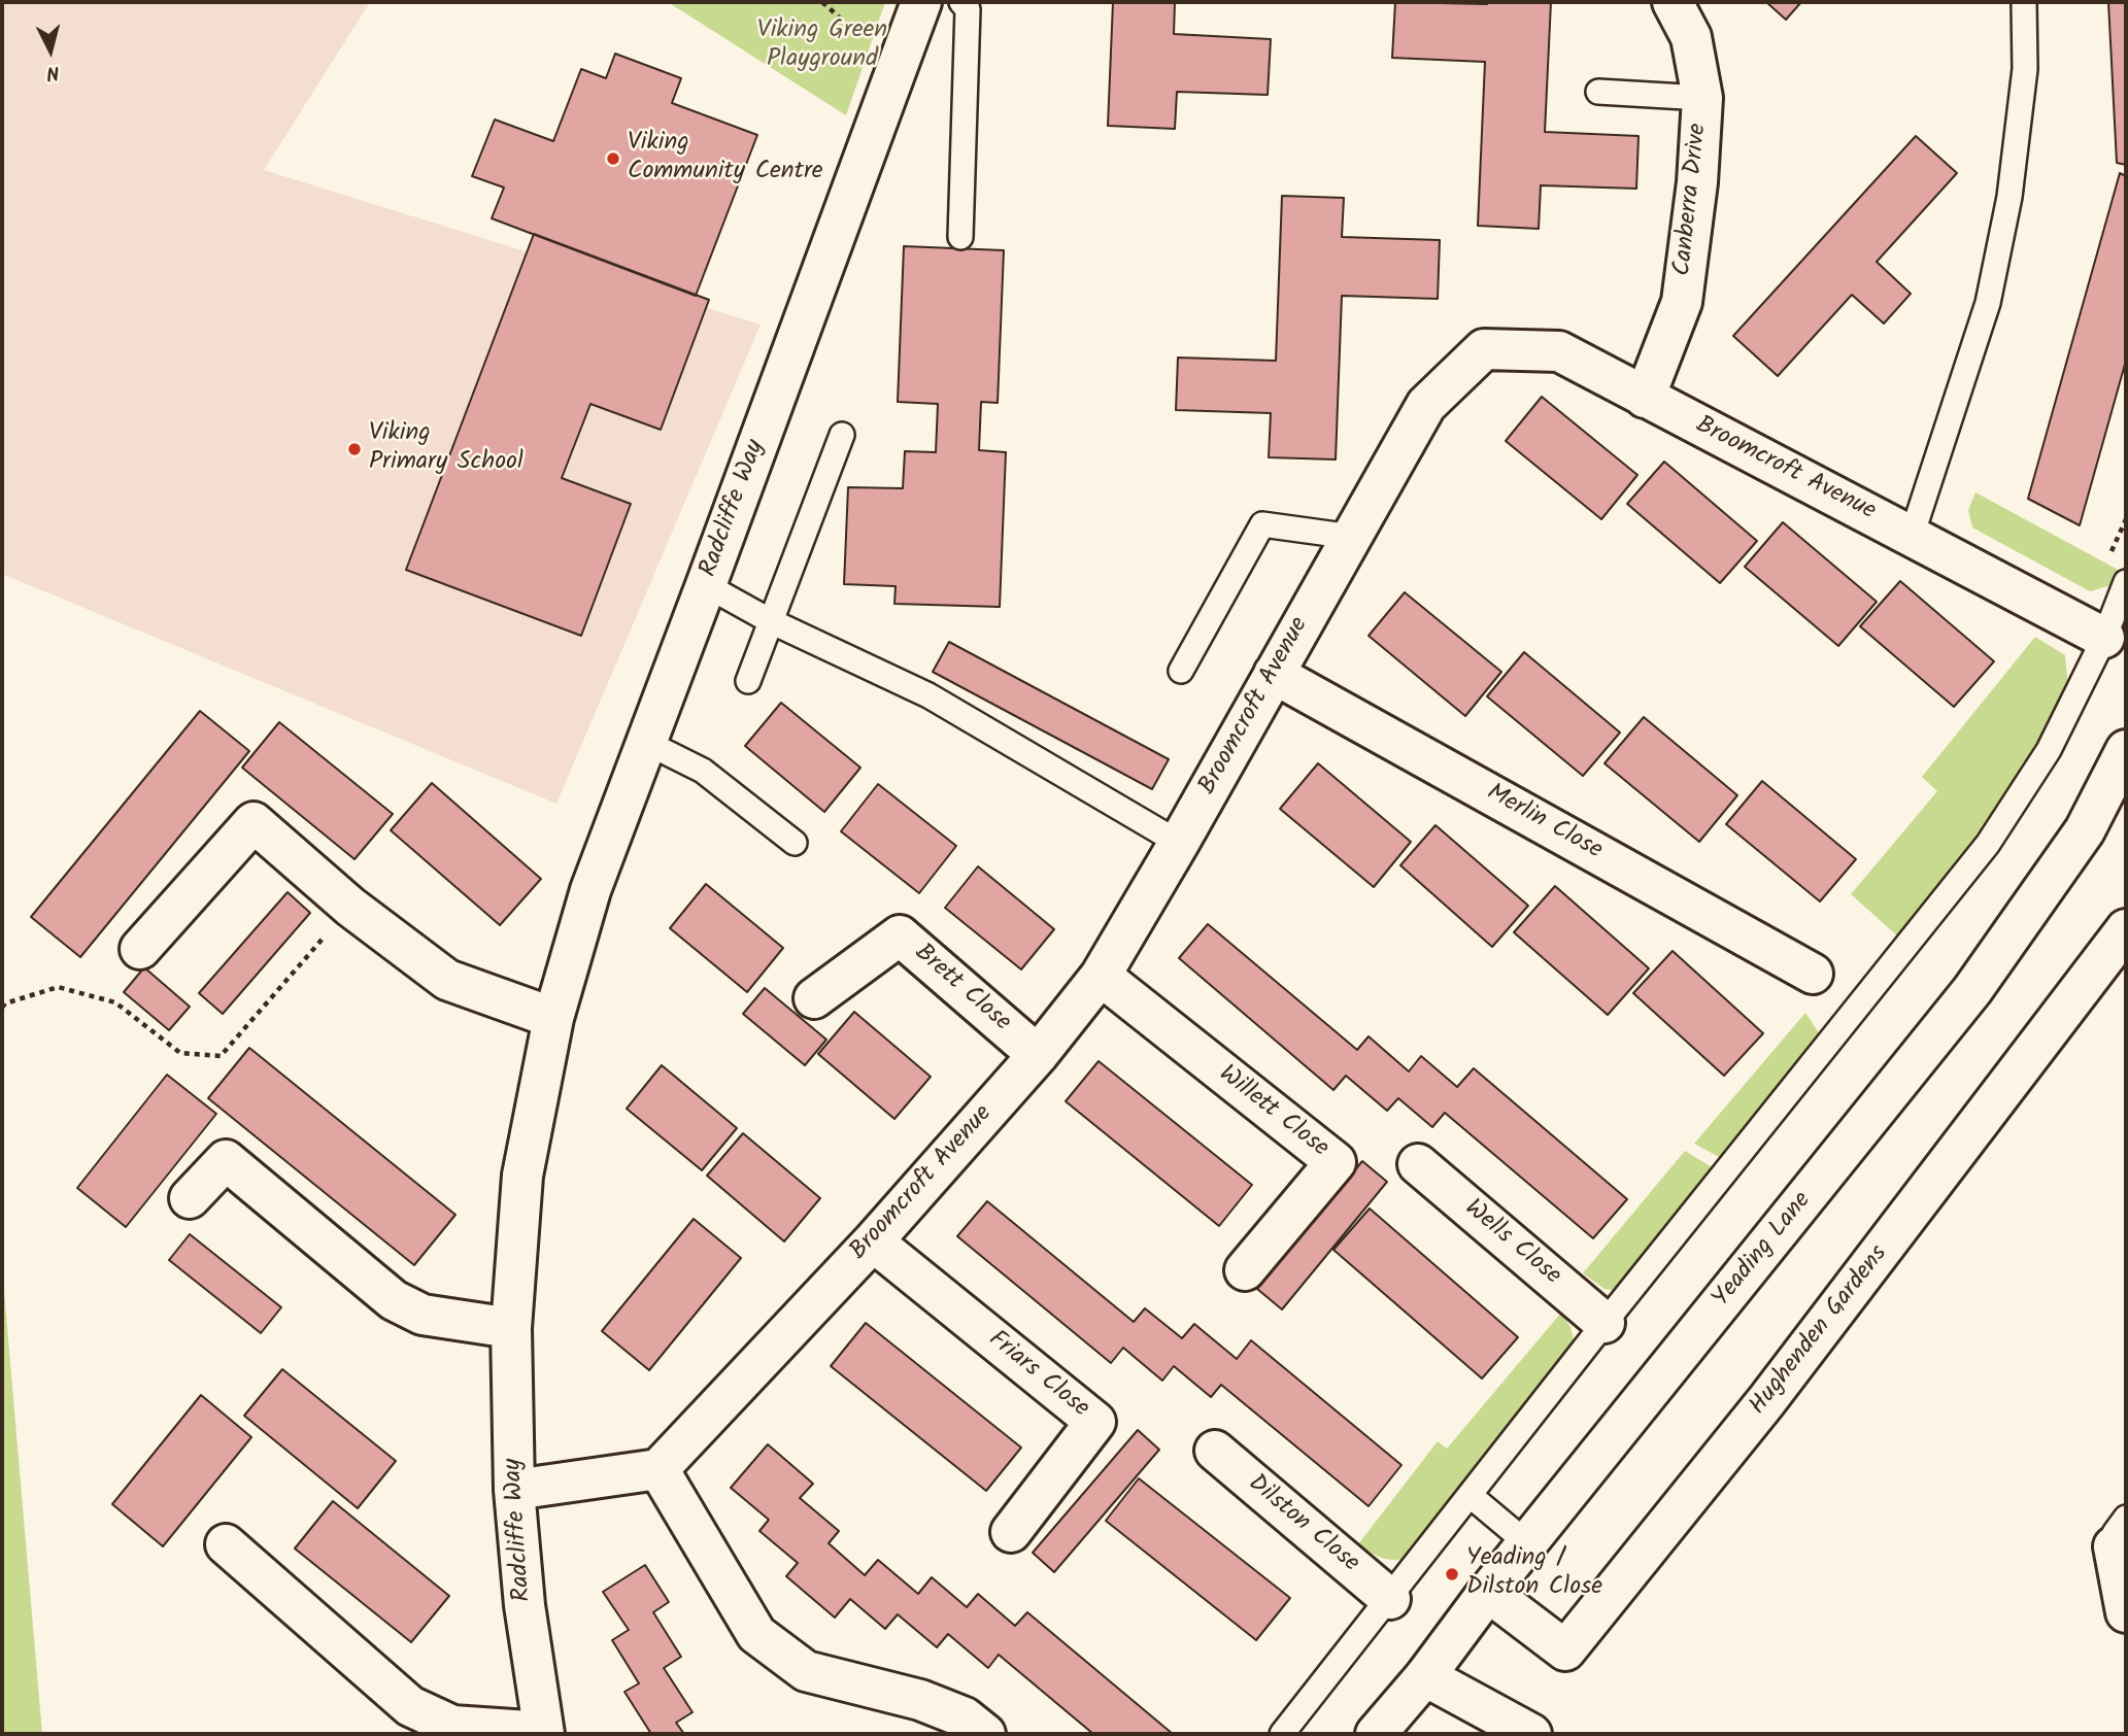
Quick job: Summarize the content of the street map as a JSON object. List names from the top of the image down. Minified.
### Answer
{"streets":{"street":["Canberra Drive","Broomcroft Avenue","Radcliffe Way","Merlin Close","Brett Close","Willett Close","Wells Close","Yeading Lane","Hughenden Gardens","Friars Close","Dilston Close"]},"crossings":[["Canberra Drive","Broomcroft Avenue"],["Broomcroft Avenue","Merlin Close"],["Broomcroft Avenue","Brett Close"],["Broomcroft Avenue","Willett Close"],["Broomcroft Avenue","Friars Close"],["Yeading Lane","Hughenden Gardens"]],"parks":["Viking Green Playground"],"places":["Viking Community Centre","Viking Primary School","Yeading / Dilston Close"],"north":"bottom"}
